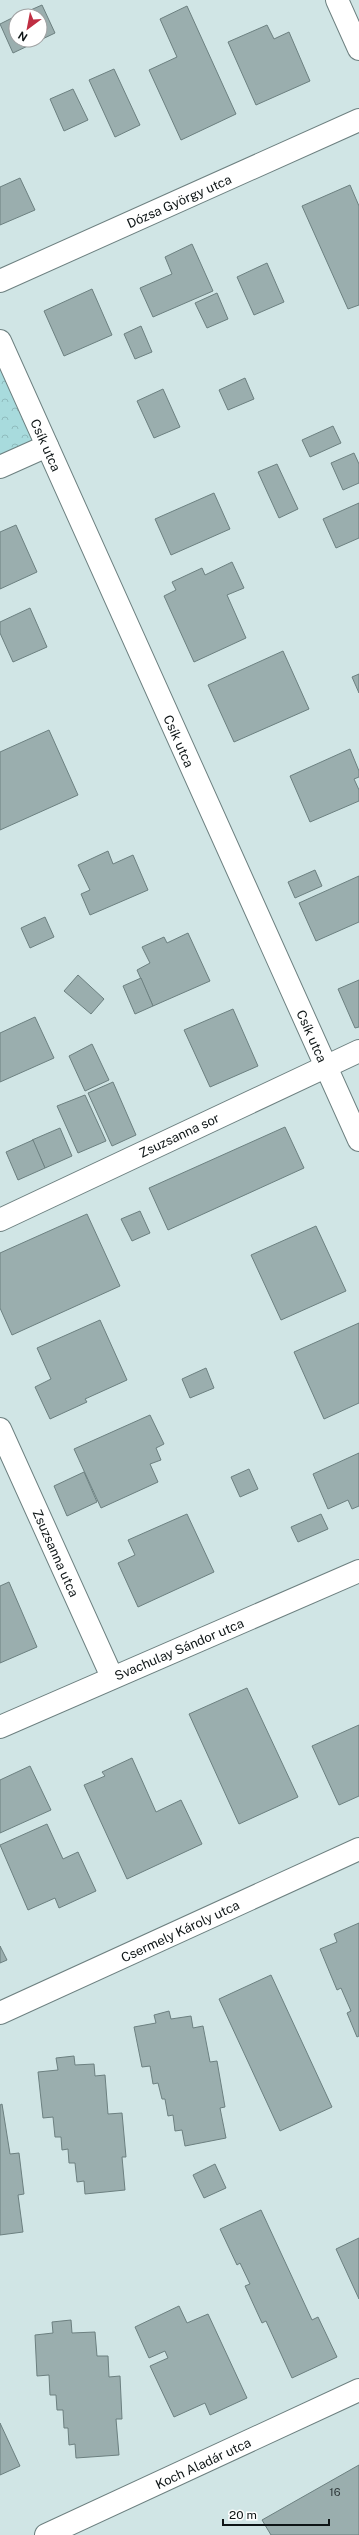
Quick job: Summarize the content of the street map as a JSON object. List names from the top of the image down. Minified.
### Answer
{"streets":{"street":["Dózsa György utca","Csík utca","Zsuzsanna sor","Zsuzsanna utca","Svachulay Sándor utca","Csermely Károly utca","Koch Aladár utca"]},"crossings":[["Csík utca","Zsuzsanna sor"],["Zsuzsanna utca","Svachulay Sándor utca"]],"house_numbers":["16"],"scale_bar":"20 m","north":"bottom left"}
